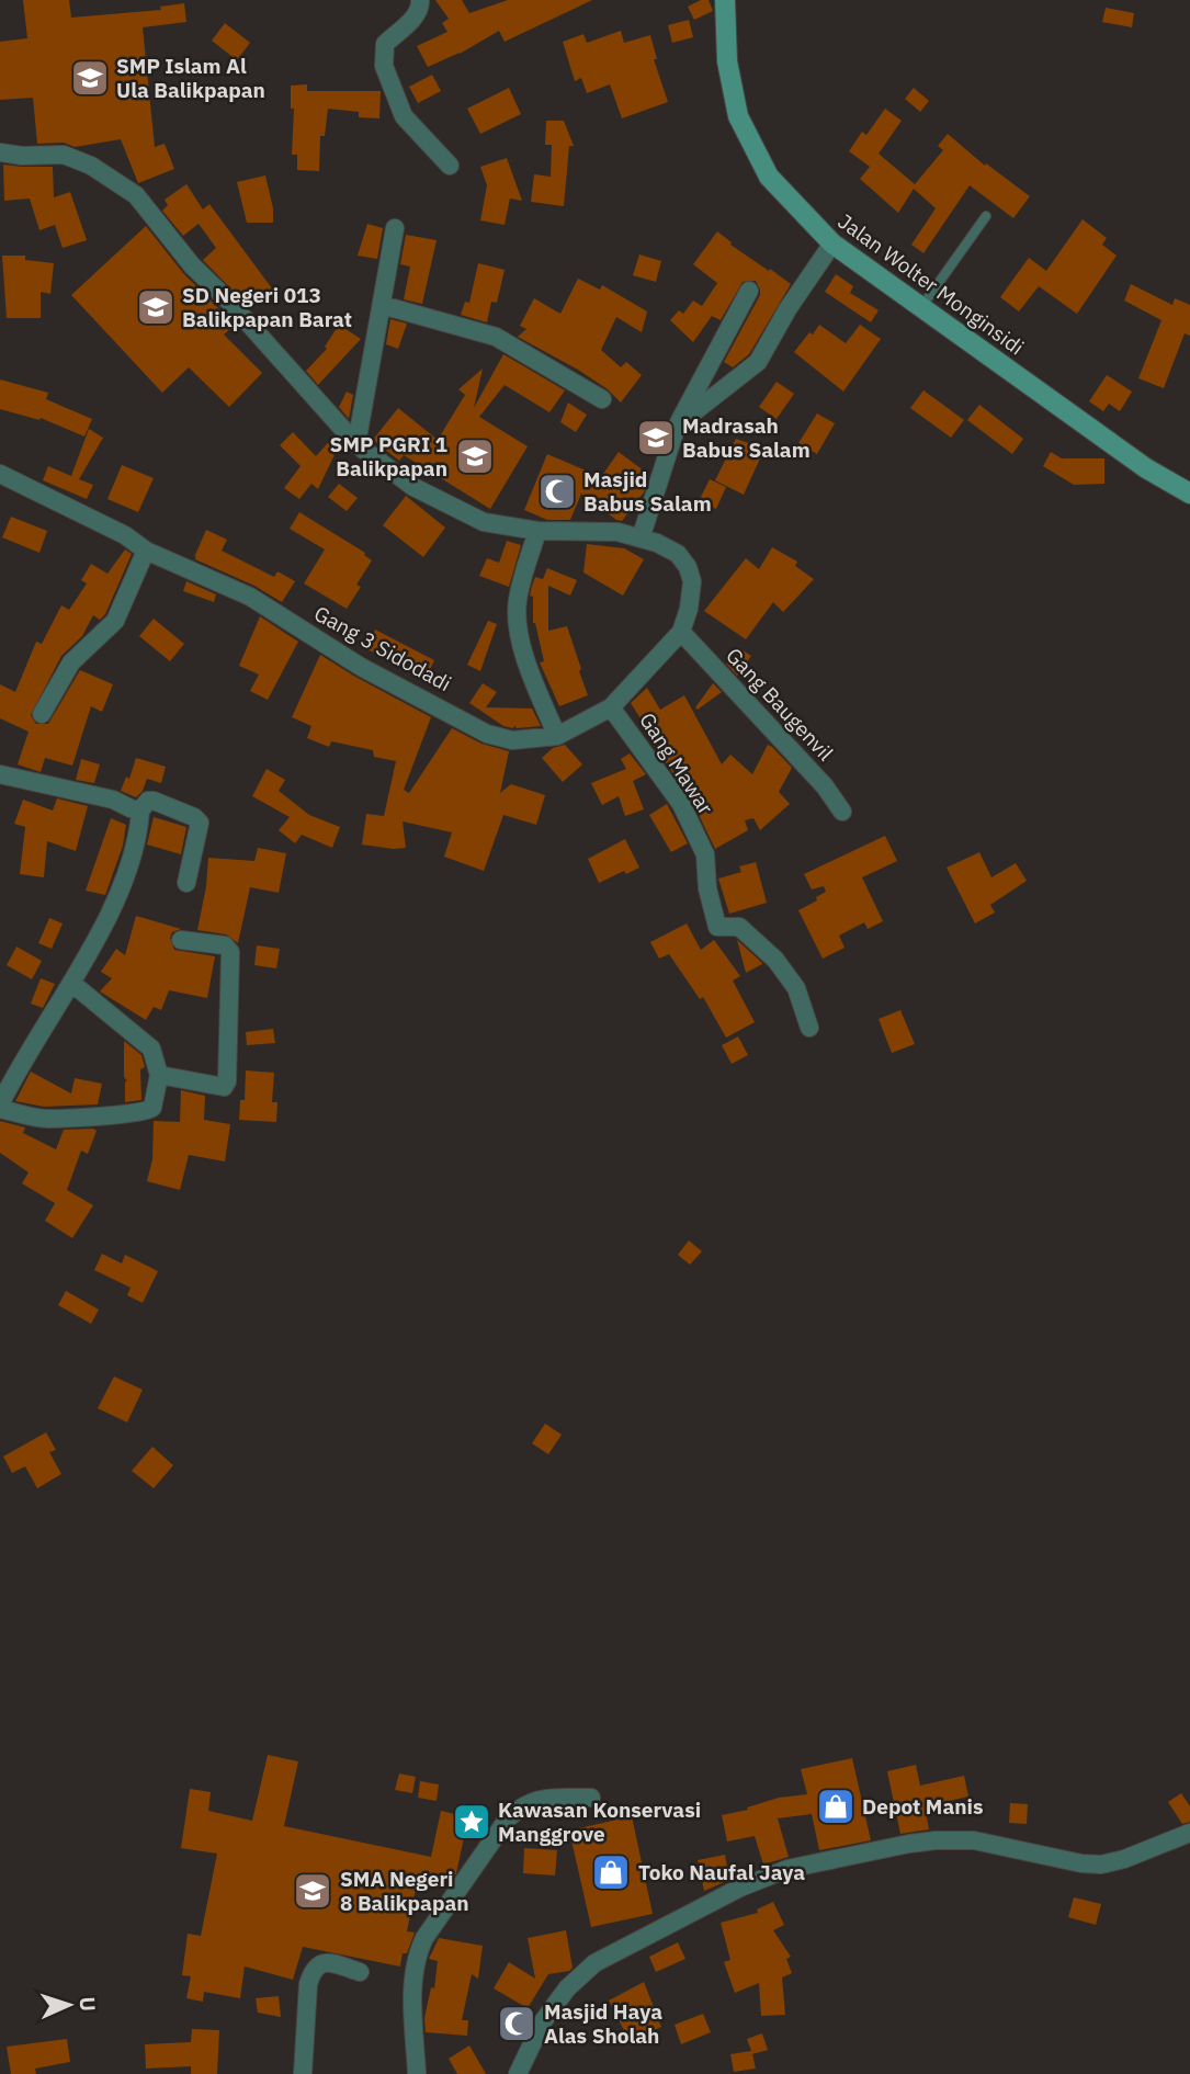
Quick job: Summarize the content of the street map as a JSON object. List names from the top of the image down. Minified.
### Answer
{"streets":{"main road":["Jalan Wolter Monginsidi"],"street":["Gang 3 Sidodadi","Gang Baugenvil","Gang Mawar"]},"crossings":[["Gang 3 Sidodadi","Gang Baugenvil"],["Gang 3 Sidodadi","Gang Mawar"]],"places":{"school or university":["SMP Islam Al Ula Balikpapan","SD Negeri 013 Balikpapan Barat","Madrasah Babus Salam","SMP PGRI 1 Balikpapan","SMA Negeri 8 Balikpapan"],"mosque":["Masjid Babus Salam","Masjid Haya Alas Sholah"],"shop":["Depot Manis","Toko Naufal Jaya"],"place":["Kawasan Konservasi Manggrove"]},"north":"right"}
